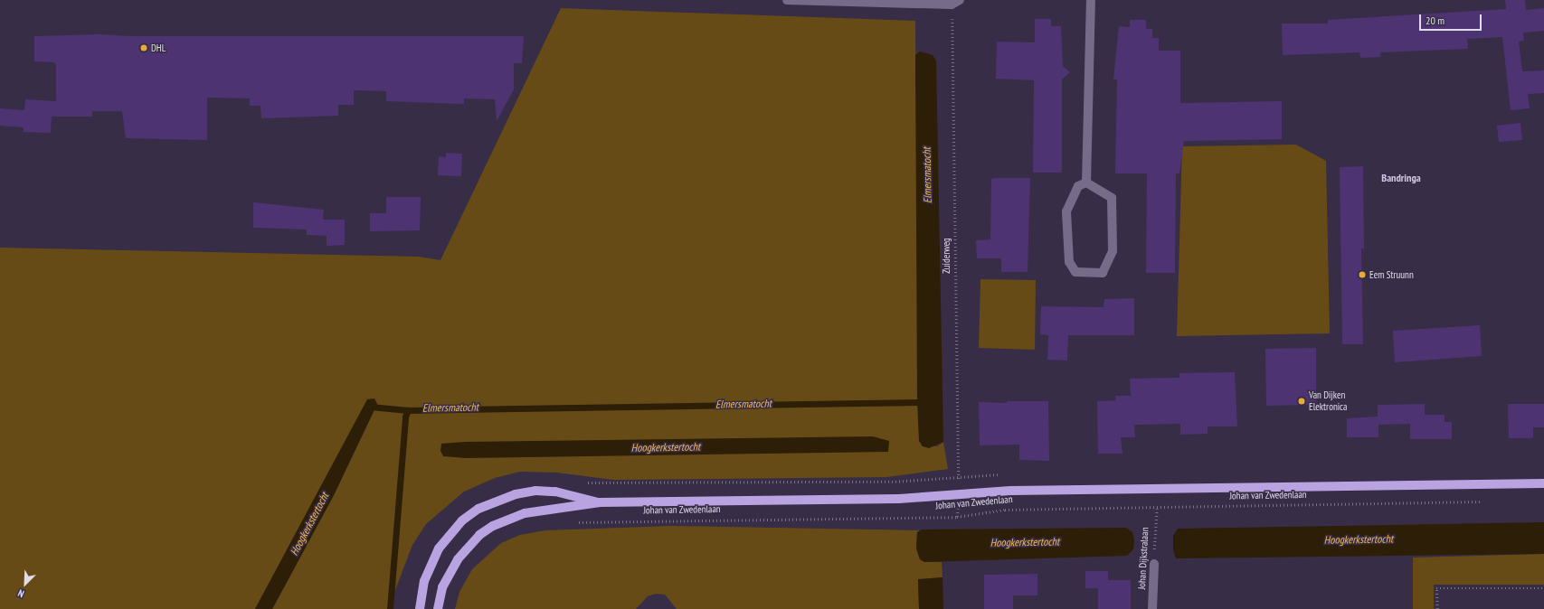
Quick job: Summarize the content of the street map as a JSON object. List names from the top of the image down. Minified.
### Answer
{"streets":{"main road":["Johan van Zwedenlaan"],"street":["Johan Dijkstralaan"],"path":["Zuiderweg"]},"crossings":[["Zuiderweg","Johan van Zwedenlaan"],["Johan van Zwedenlaan","Johan Dijkstralaan"]],"districts":["Bandringa"],"water":["Elmersmatocht","Hoogkerkstertocht"],"places":["DHL","Eem Struunn","Van Dijken Elektronica"],"scale_bar":"20 m","north":"bottom left"}
